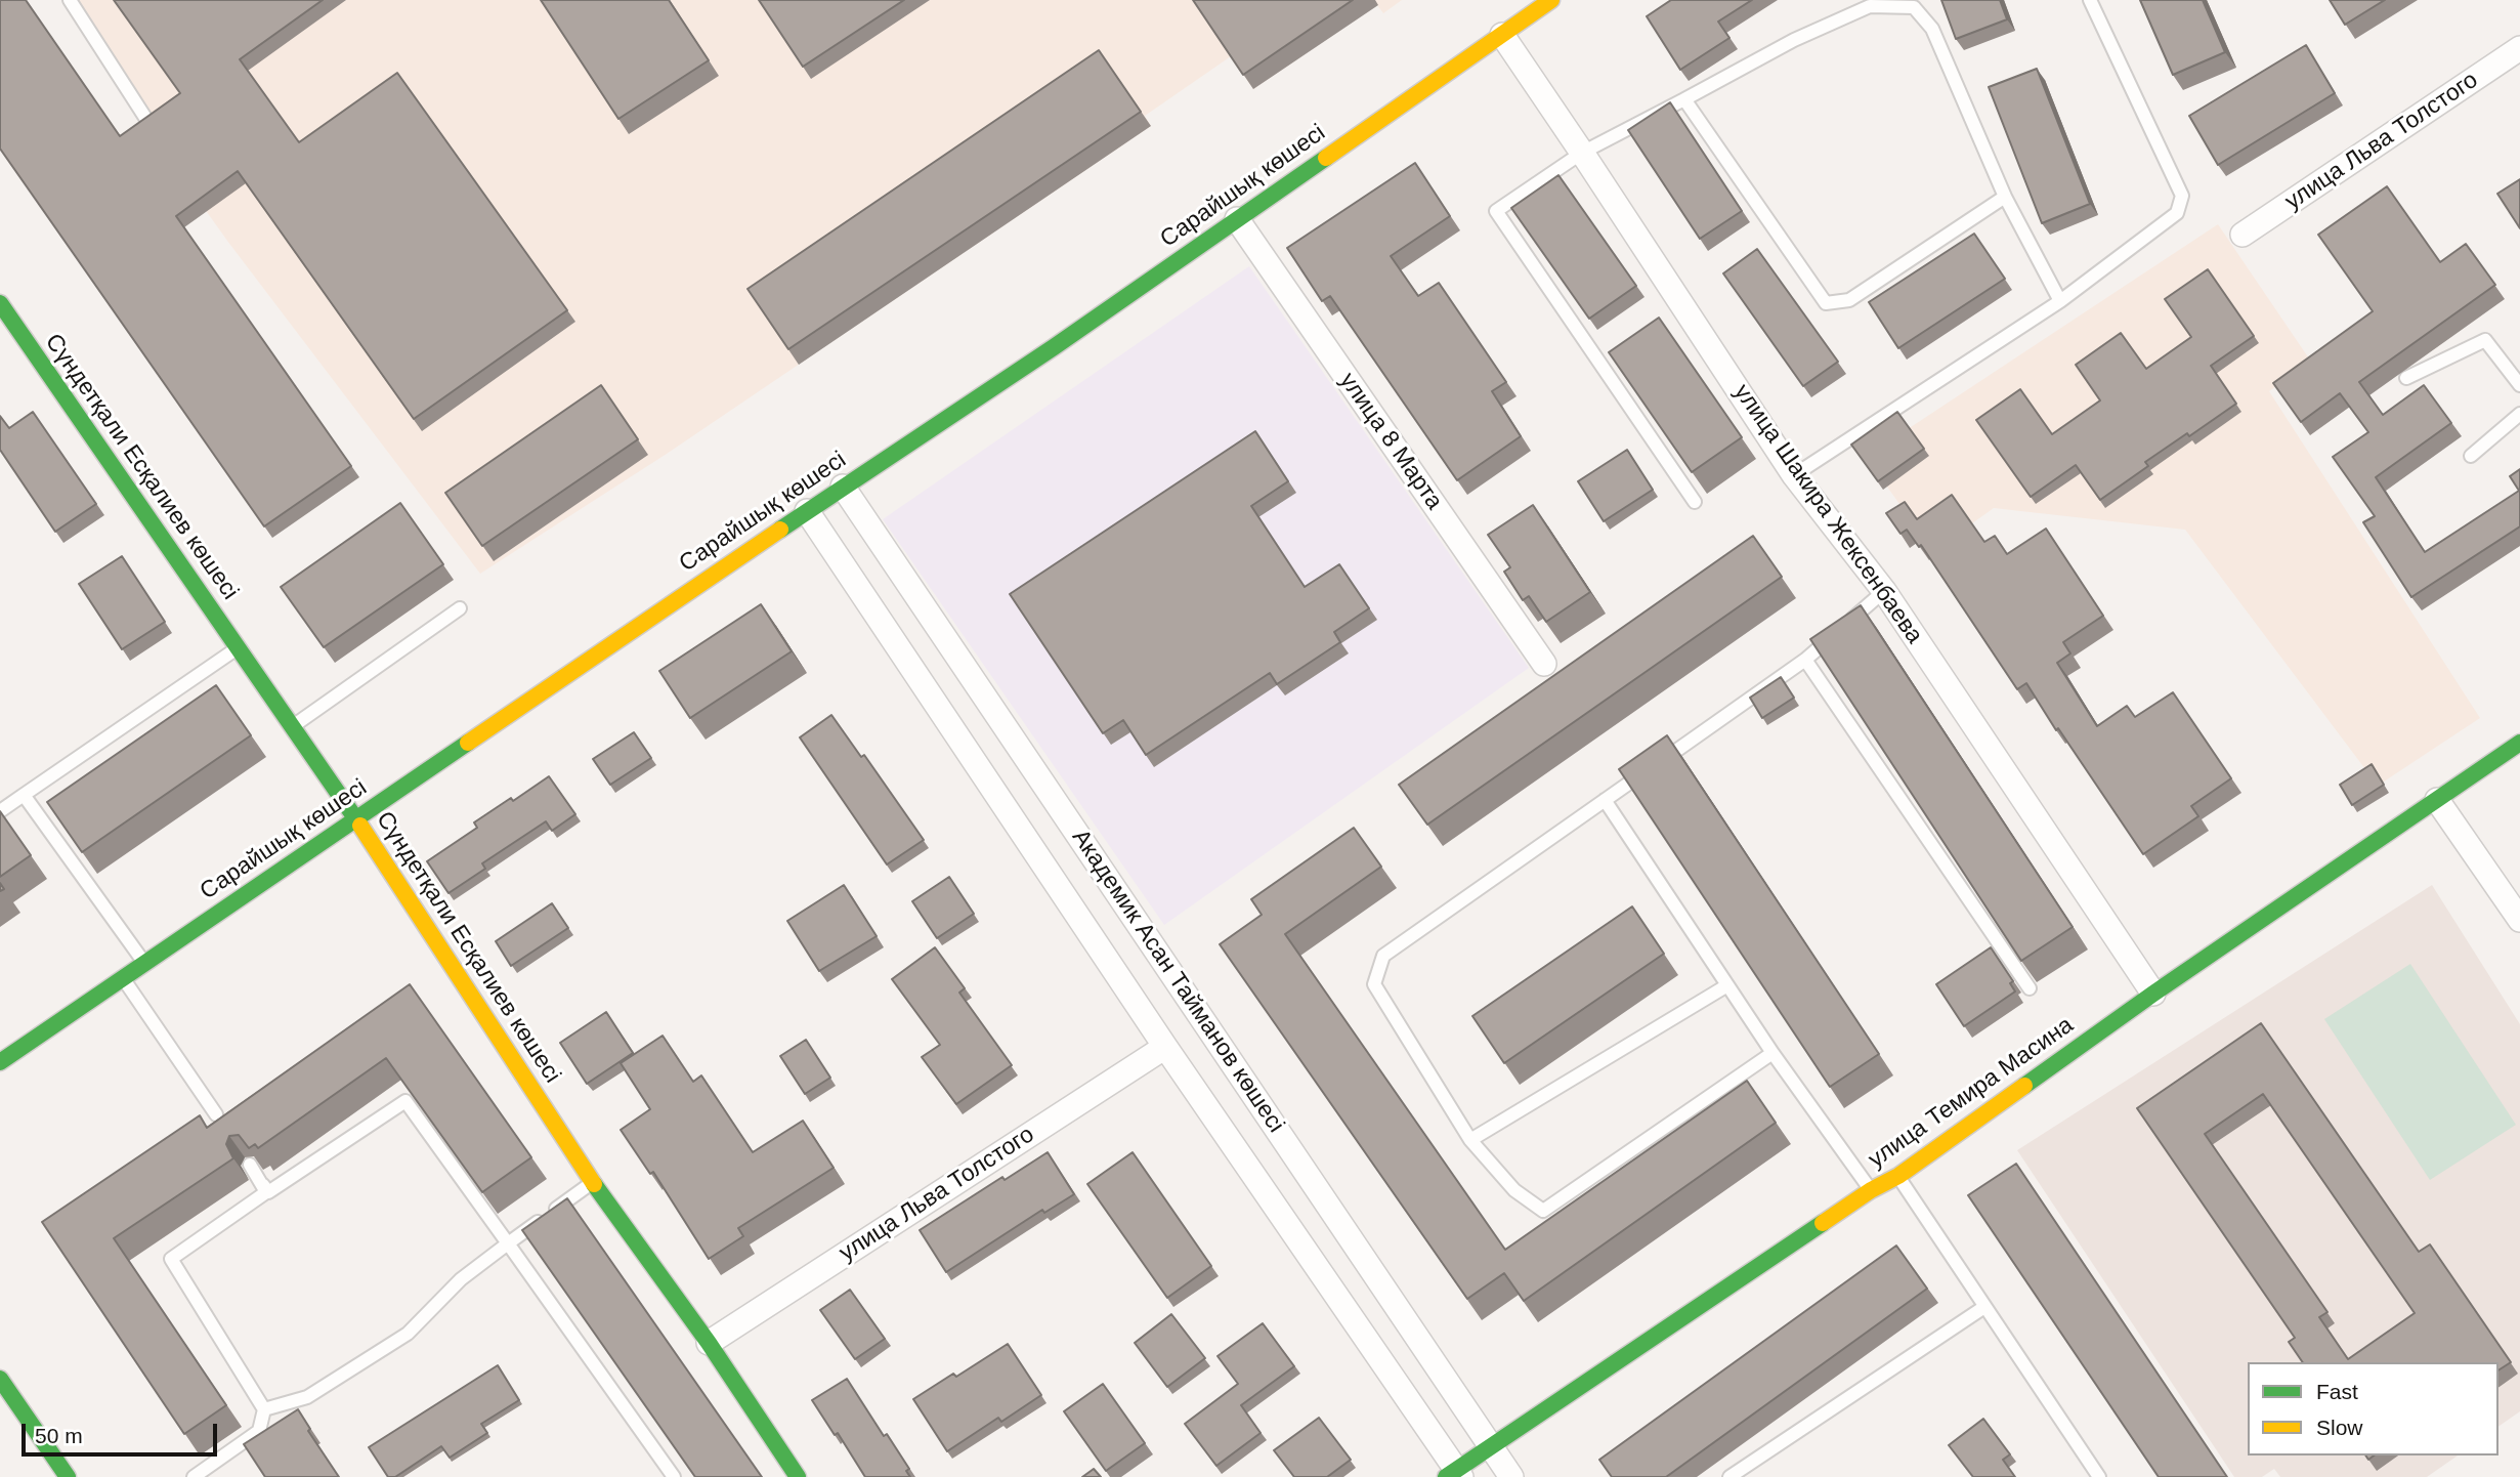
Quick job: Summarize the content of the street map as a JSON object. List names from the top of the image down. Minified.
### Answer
{"streets":{"street":["улица Льва Толстого","Сарайшық көшесі","улица 8 Марта","Сүндетқали Есқалиев көшесі","улица Шакира Жексенбаева","Академик Асан Тайманов көшесі","улица Темира Масина"]},"crossings":[["улица Льва Толстого","Сүндетқали Есқалиев көшесі"],["улица Льва Толстого","Академик Асан Тайманов көшесі"],["Сарайшық көшесі","улица 8 Марта"],["Сарайшық көшесі","Сүндетқали Есқалиев көшесі"],["Сарайшық көшесі","улица Шакира Жексенбаева"],["Сарайшық көшесі","Академик Асан Тайманов көшесі"],["улица Шакира Жексенбаева","улица Темира Масина"],["Академик Асан Тайманов көшесі","улица Темира Масина"]],"legend":["Fast","Slow"],"scale_bar":"50 m"}
